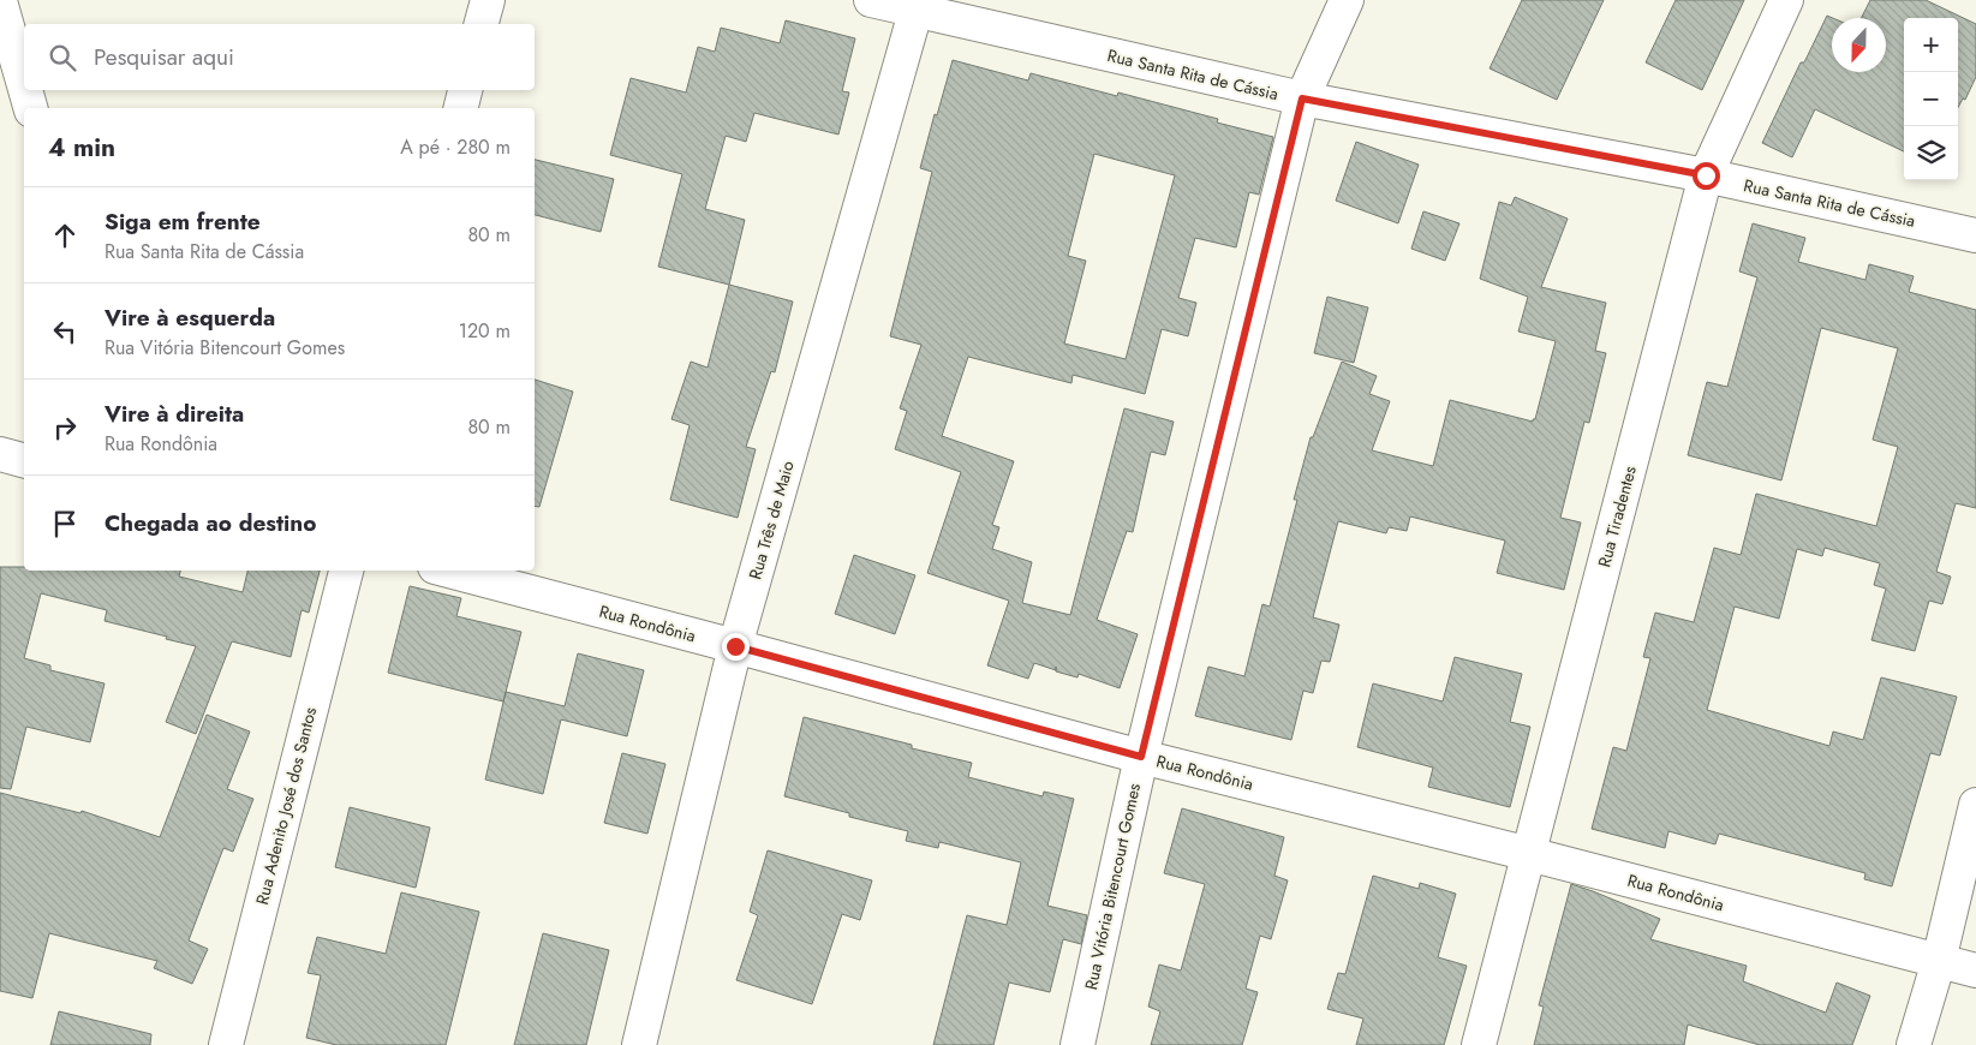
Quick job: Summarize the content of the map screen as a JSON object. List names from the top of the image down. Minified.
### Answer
{"streets":{"street":["Rua Santa Rita de Cássia","Rua Tiradentes","Rua Três de Maio","Rua Rondônia","Rua Adenito José dos Santos","Rua Vitória Bitencourt Gomes"]},"crossings":[["Rua Santa Rita de Cássia","Rua Tiradentes"],["Rua Santa Rita de Cássia","Rua Três de Maio"],["Rua Santa Rita de Cássia","Rua Vitória Bitencourt Gomes"],["Rua Tiradentes","Rua Rondônia"],["Rua Três de Maio","Rua Rondônia"],["Rua Rondônia","Rua Vitória Bitencourt Gomes"]],"north":"bottom","page":{"map_buttons":["+","−"],"search":"Pesquisar aqui","heading":["4 min","A pé · 280 m"],"list":[["Siga em frente","Rua Santa Rita de Cássia","80 m"],["Vire à esquerda","Rua Vitória Bitencourt Gomes","120 m"],["Vire à direita","Rua Rondônia","80 m"],"Chegada ao destino"]}}
